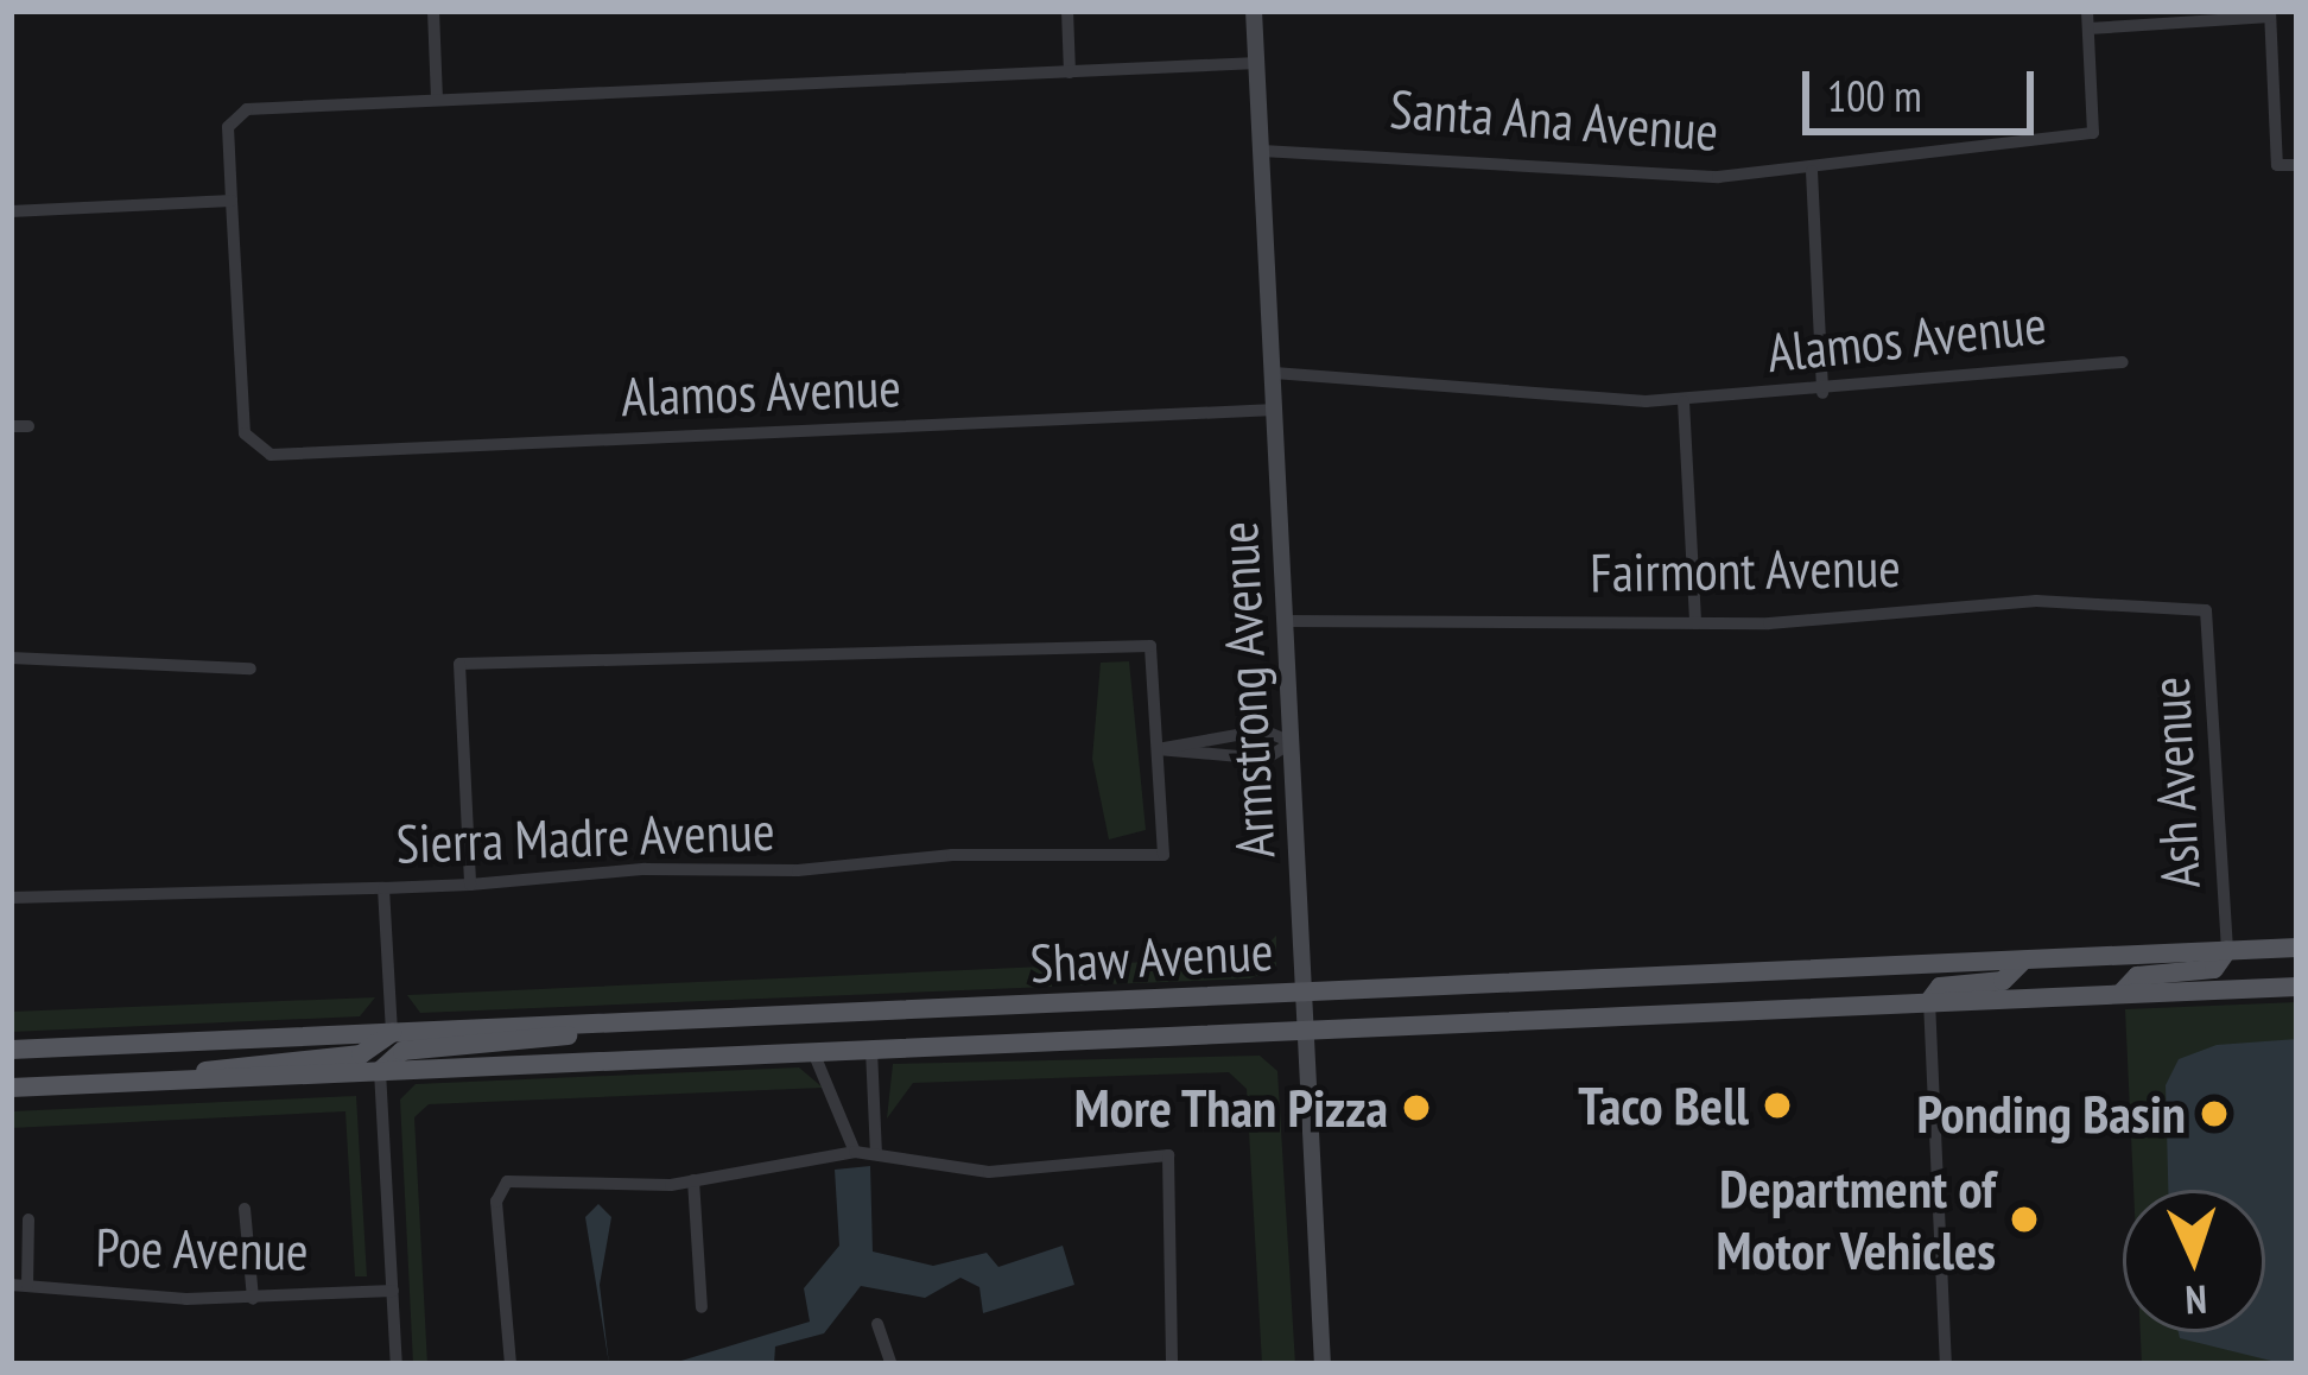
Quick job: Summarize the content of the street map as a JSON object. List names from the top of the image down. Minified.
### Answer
{"streets":{"main road":["Shaw Avenue"],"street":["Santa Ana Avenue","Alamos Avenue","Fairmont Avenue","Armstrong Avenue","Ash Avenue","Sierra Madre Avenue","Poe Avenue"]},"crossings":[["Santa Ana Avenue","Armstrong Avenue"],["Alamos Avenue","Armstrong Avenue"],["Fairmont Avenue","Armstrong Avenue"],["Fairmont Avenue","Ash Avenue"],["Armstrong Avenue","Shaw Avenue"],["Ash Avenue","Shaw Avenue"]],"places":["Taco Bell","More Than Pizza","Ponding Basin","Department of Motor Vehicles"],"scale_bar":"100 m","north":"bottom"}
